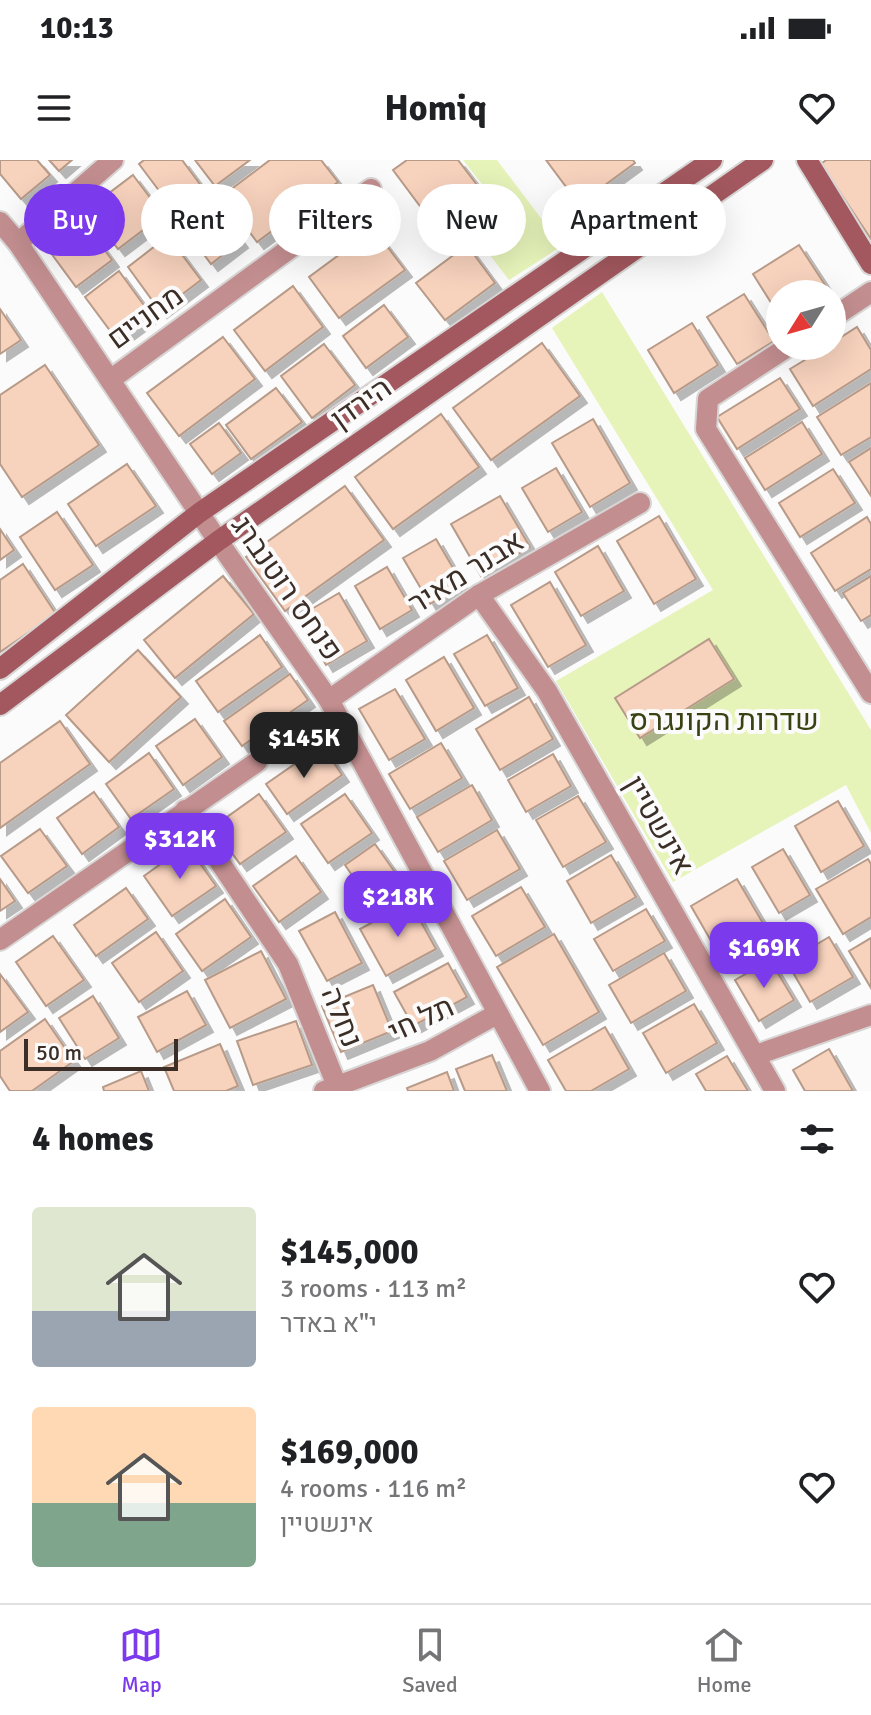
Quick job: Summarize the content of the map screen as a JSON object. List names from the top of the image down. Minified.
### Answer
{"streets":{"street":["מחניים","הירדן","אבנר מאיר","פנחס רוטנברג","אינשטיין","נחלה","תל חי"]},"crossings":[["מחניים","פנחס רוטנברג"],["הירדן","פנחס רוטנברג"],["אבנר מאיר","פנחס רוטנברג"],["אבנר מאיר","אינשטיין"],["פנחס רוטנברג","תל חי"],["נחלה","תל חי"]],"parks":["שדרות הקונגרס"],"scale_bar":"50 m","north":"bottom left","page":{"status":"10:13","header":"Homiq","chip":["Buy","Rent","Filters","New","Apartment"],"price":["$145K","$312K","$218K","$169K"],"scale":"50 m","heading":"4 homes","list":[{"name":"$145,000","note":"3 rooms · 113 m² · י\"א באדר"},{"name":"$169,000","note":"4 rooms · 116 m² · אינשטיין"}],"tabs":["Map","Saved","Home"]}}
